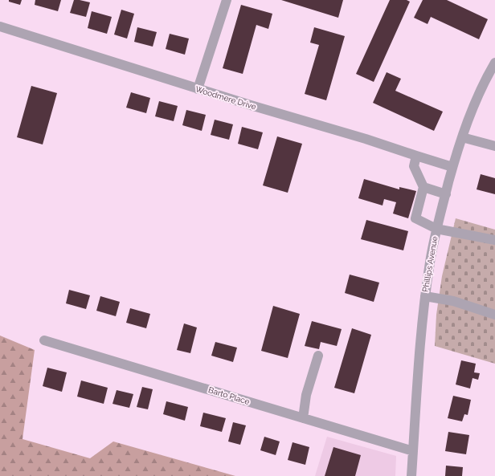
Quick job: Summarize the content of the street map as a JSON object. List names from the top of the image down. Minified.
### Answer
{"streets":{"street":["Woodmere Drive","Phillips Avenue","Barto Place"]},"crossings":[["Woodmere Drive","Phillips Avenue"],["Phillips Avenue","Barto Place"]]}
